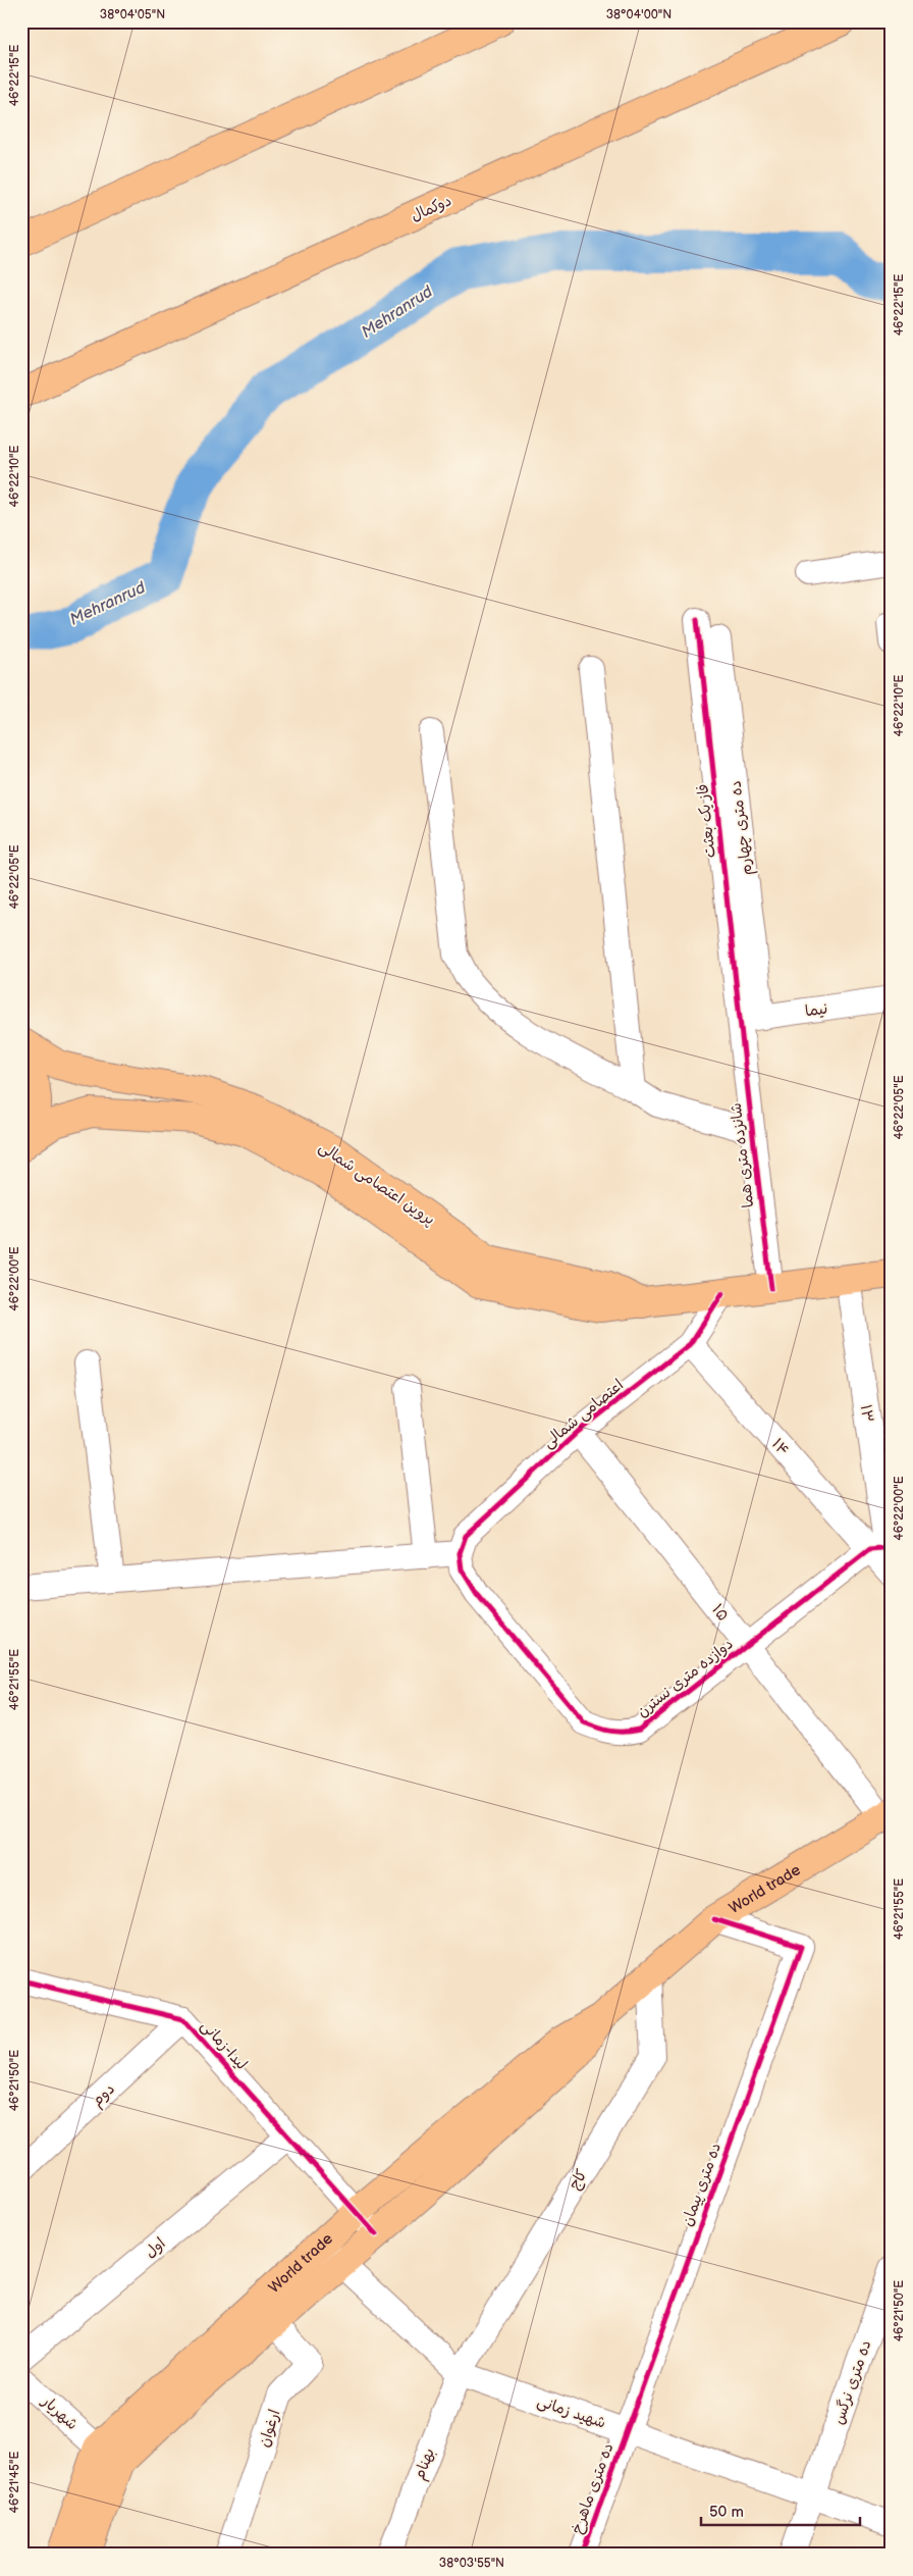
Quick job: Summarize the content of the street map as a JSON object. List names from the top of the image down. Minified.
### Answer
{"streets":{"main road":["دوکمال","پروین اعتصامی شمالی","World trade"],"street":["فاز یک بعثت","ده متری چهارم","نیما","شانزده متری هما","اعتصامی شمالی","۱۳","۱۴","۱۵","دوازده متری نسترن","لیدا-زمانی","دوم","کاج","ده متری پیمان","اول","ده متری نرگس","شهید زمانی","شهریار","ارغوان","بهنام","ده متری ماهرخ"]},"crossings":[["فاز یک بعثت","ده متری چهارم"],["فاز یک بعثت","نیما"],["فاز یک بعثت","شانزده متری هما"],["ده متری چهارم","نیما"],["ده متری چهارم","شانزده متری هما"],["نیما","شانزده متری هما"],["شانزده متری هما","پروین اعتصامی شمالی"],["پروین اعتصامی شمالی","اعتصامی شمالی"],["پروین اعتصامی شمالی","۱۳"],["اعتصامی شمالی","۱۴"],["اعتصامی شمالی","۱۵"],["اعتصامی شمالی","دوازده متری نسترن"],["۱۳","۱۴"],["۱۳","دوازده متری نسترن"],["۱۴","دوازده متری نسترن"],["۱۵","دوازده متری نسترن"],["۱۵","World trade"],["World trade","لیدا-زمانی"],["World trade","کاج"],["World trade","ده متری پیمان"],["World trade","شهید زمانی"],["World trade","شهریار"],["World trade","ارغوان"],["لیدا-زمانی","دوم"],["لیدا-زمانی","اول"],["کاج","شهید زمانی"],["کاج","بهنام"],["ده متری پیمان","شهید زمانی"],["ده متری پیمان","ده متری ماهرخ"],["ده متری نرگس","شهید زمانی"],["شهید زمانی","بهنام"],["شهید زمانی","ده متری ماهرخ"]],"water":["Mehranrud"],"scale_bar":"50 m","coordinates":["38°04'05\"N","38°04'00\"N","46°22'15\"E","46°22'10\"E","46°22'05\"E","46°22'00\"E","46°21'55\"E","46°21'50\"E","46°21'45\"E","38°03'55\"N"]}
